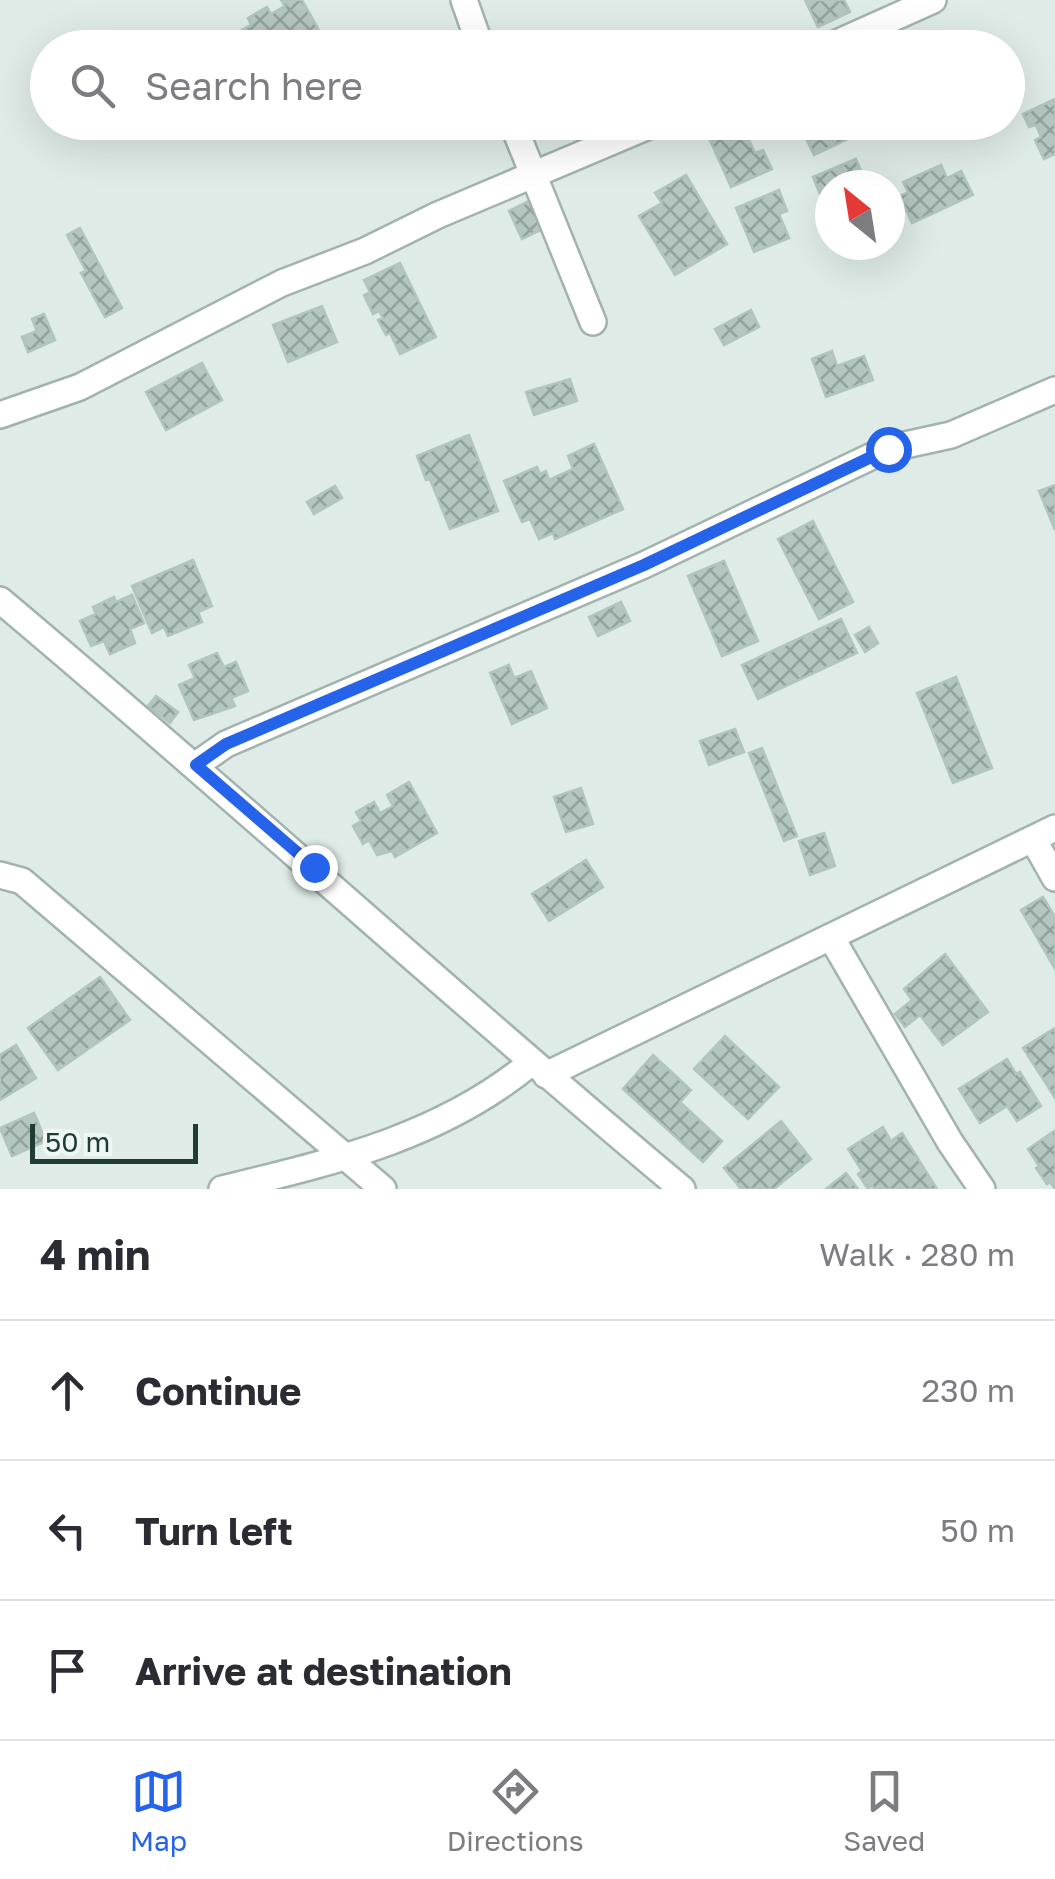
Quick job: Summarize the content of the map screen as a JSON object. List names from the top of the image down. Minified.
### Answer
{"scale_bar":"50 m","north":"top left","page":{"search":"Search here","scale":"50 m","heading":["4 min","Walk · 280 m"],"list":[["Continue","230 m"],["Turn left","50 m"],"Arrive at destination"],"nav":["Map","Directions","Saved"]}}
